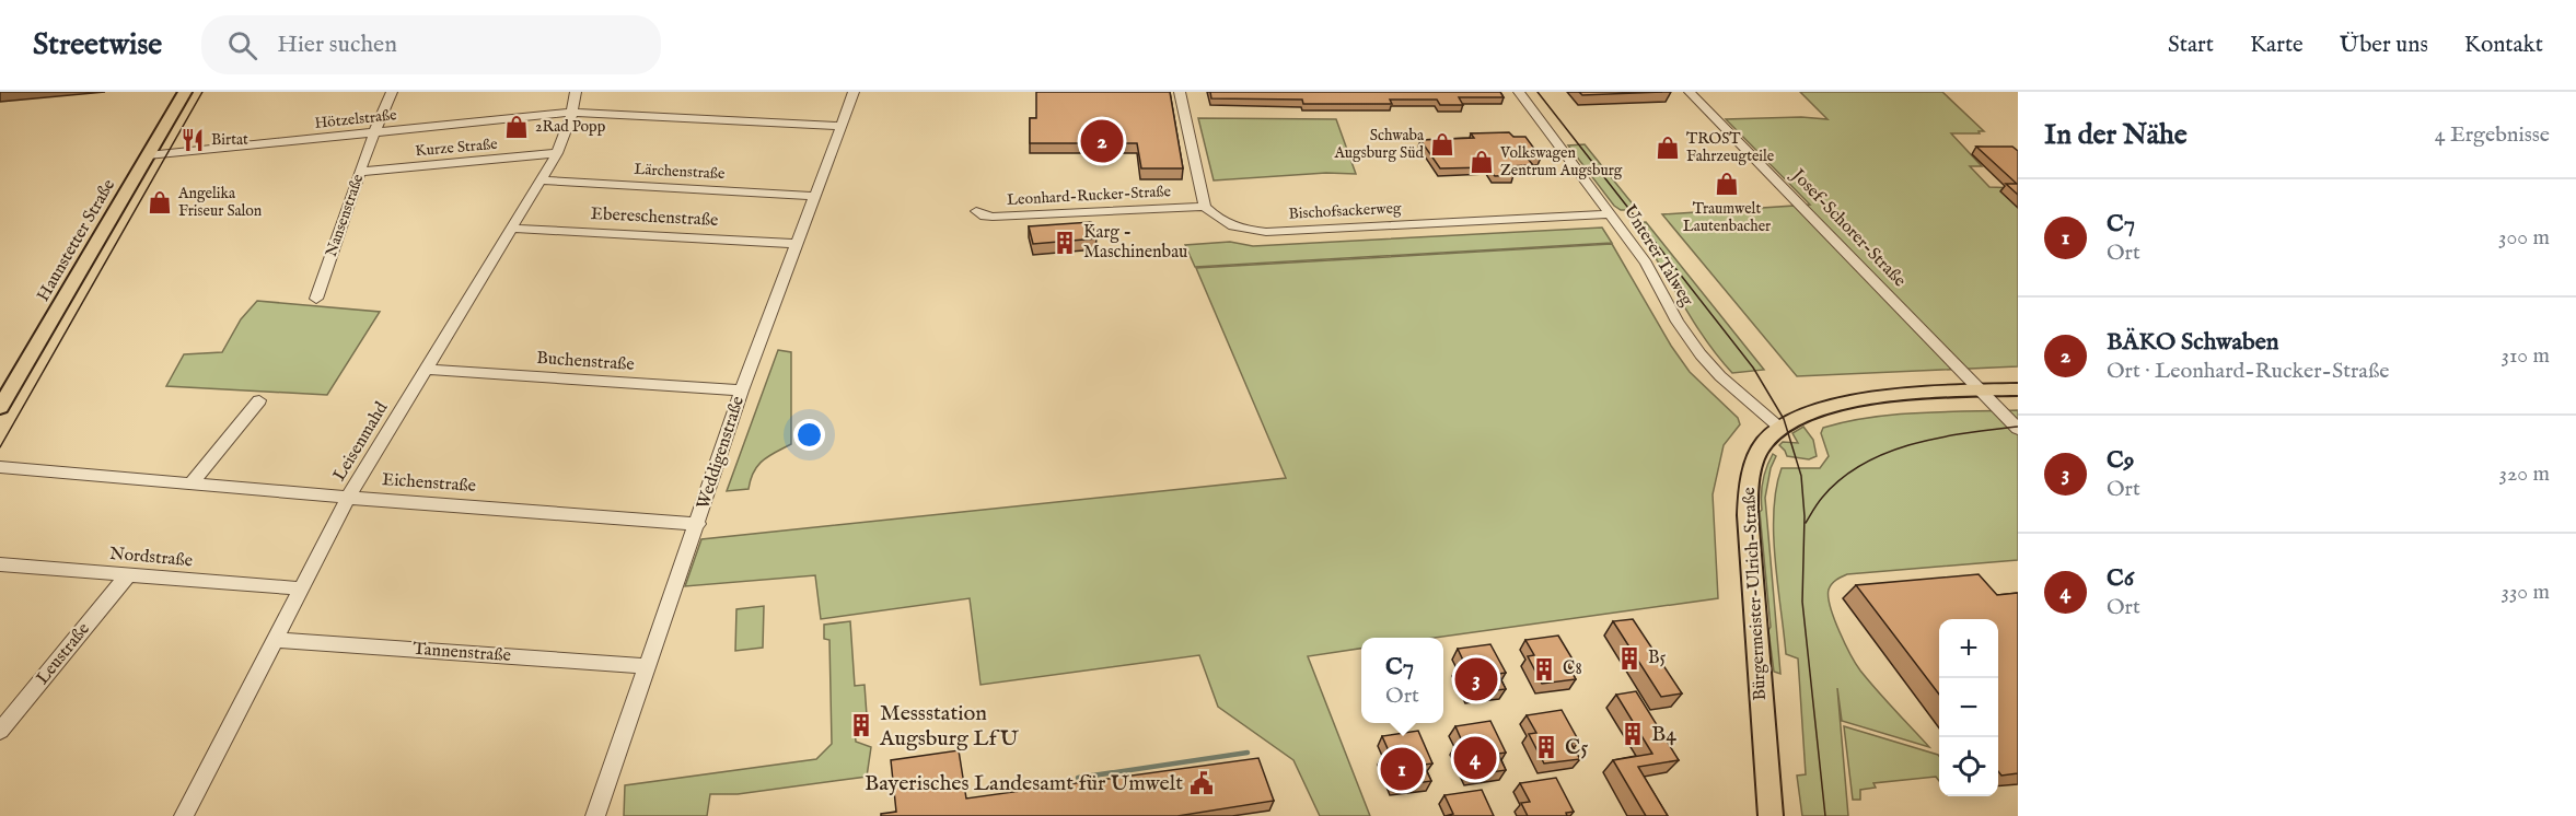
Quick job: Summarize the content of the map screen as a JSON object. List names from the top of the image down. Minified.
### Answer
{"streets":{"main road":["Haunstetter Straße","Bürgermeister-Ulrich-Straße"],"street":["Hötzelstraße","Kurze Straße","Lärchenstraße","Leonhard-Rucker-Straße","Bischofsackerweg","Nansenstraße","Ebereschenstraße","Josef-Schorer-Straße","Unterer Talweg","Buchenstraße","Leisenmahd","Weddigenstraße","Eichenstraße","Nordstraße","Tannenstraße","Leustraße"]},"crossings":[["Hötzelstraße","Nansenstraße"],["Hötzelstraße","Haunstetter Straße"],["Hötzelstraße","Leisenmahd"],["Hötzelstraße","Weddigenstraße"],["Kurze Straße","Nansenstraße"],["Kurze Straße","Leisenmahd"],["Lärchenstraße","Leisenmahd"],["Lärchenstraße","Weddigenstraße"],["Leonhard-Rucker-Straße","Bischofsackerweg"],["Bischofsackerweg","Unterer Talweg"],["Ebereschenstraße","Leisenmahd"],["Ebereschenstraße","Weddigenstraße"],["Josef-Schorer-Straße","Bürgermeister-Ulrich-Straße"],["Unterer Talweg","Bürgermeister-Ulrich-Straße"],["Buchenstraße","Leisenmahd"],["Buchenstraße","Weddigenstraße"],["Leisenmahd","Eichenstraße"],["Leisenmahd","Nordstraße"],["Leisenmahd","Tannenstraße"],["Weddigenstraße","Eichenstraße"],["Weddigenstraße","Tannenstraße"],["Nordstraße","Leustraße"]],"places":{"shop":["2Rad Popp","Schwaba Augsburg Süd","TROST Fahrzeugteile","Volkswagen Zentrum Augsburg","Traumwelt Lautenbacher","Angelika Friseur Salon"],"restaurant":["Birtat"],"building":["Karg - Maschinenbau","B5","C8","Messstation Augsburg LfU","B4","C5"],"public building":["Bayerisches Landesamt für Umwelt"]},"page":{"header":"Streetwise","search":"Hier suchen","nav":["Start","Karte","Über uns","Kontakt"],"heading":["In der Nähe","4 Ergebnisse"],"pins":["2","3","4","1"],"list":[{"mark":"1","name":"C7","note":"Ort","value":"300 m"},{"mark":"2","name":"BÄKO Schwaben","note":"Ort · Leonhard-Rucker-Straße","value":"310 m"},{"mark":"3","name":"C9","note":"Ort","value":"320 m"},{"mark":"4","name":"C6","note":"Ort","value":"330 m"}],"map_buttons":["+","−"],"popup":["C7","Ort"]}}
